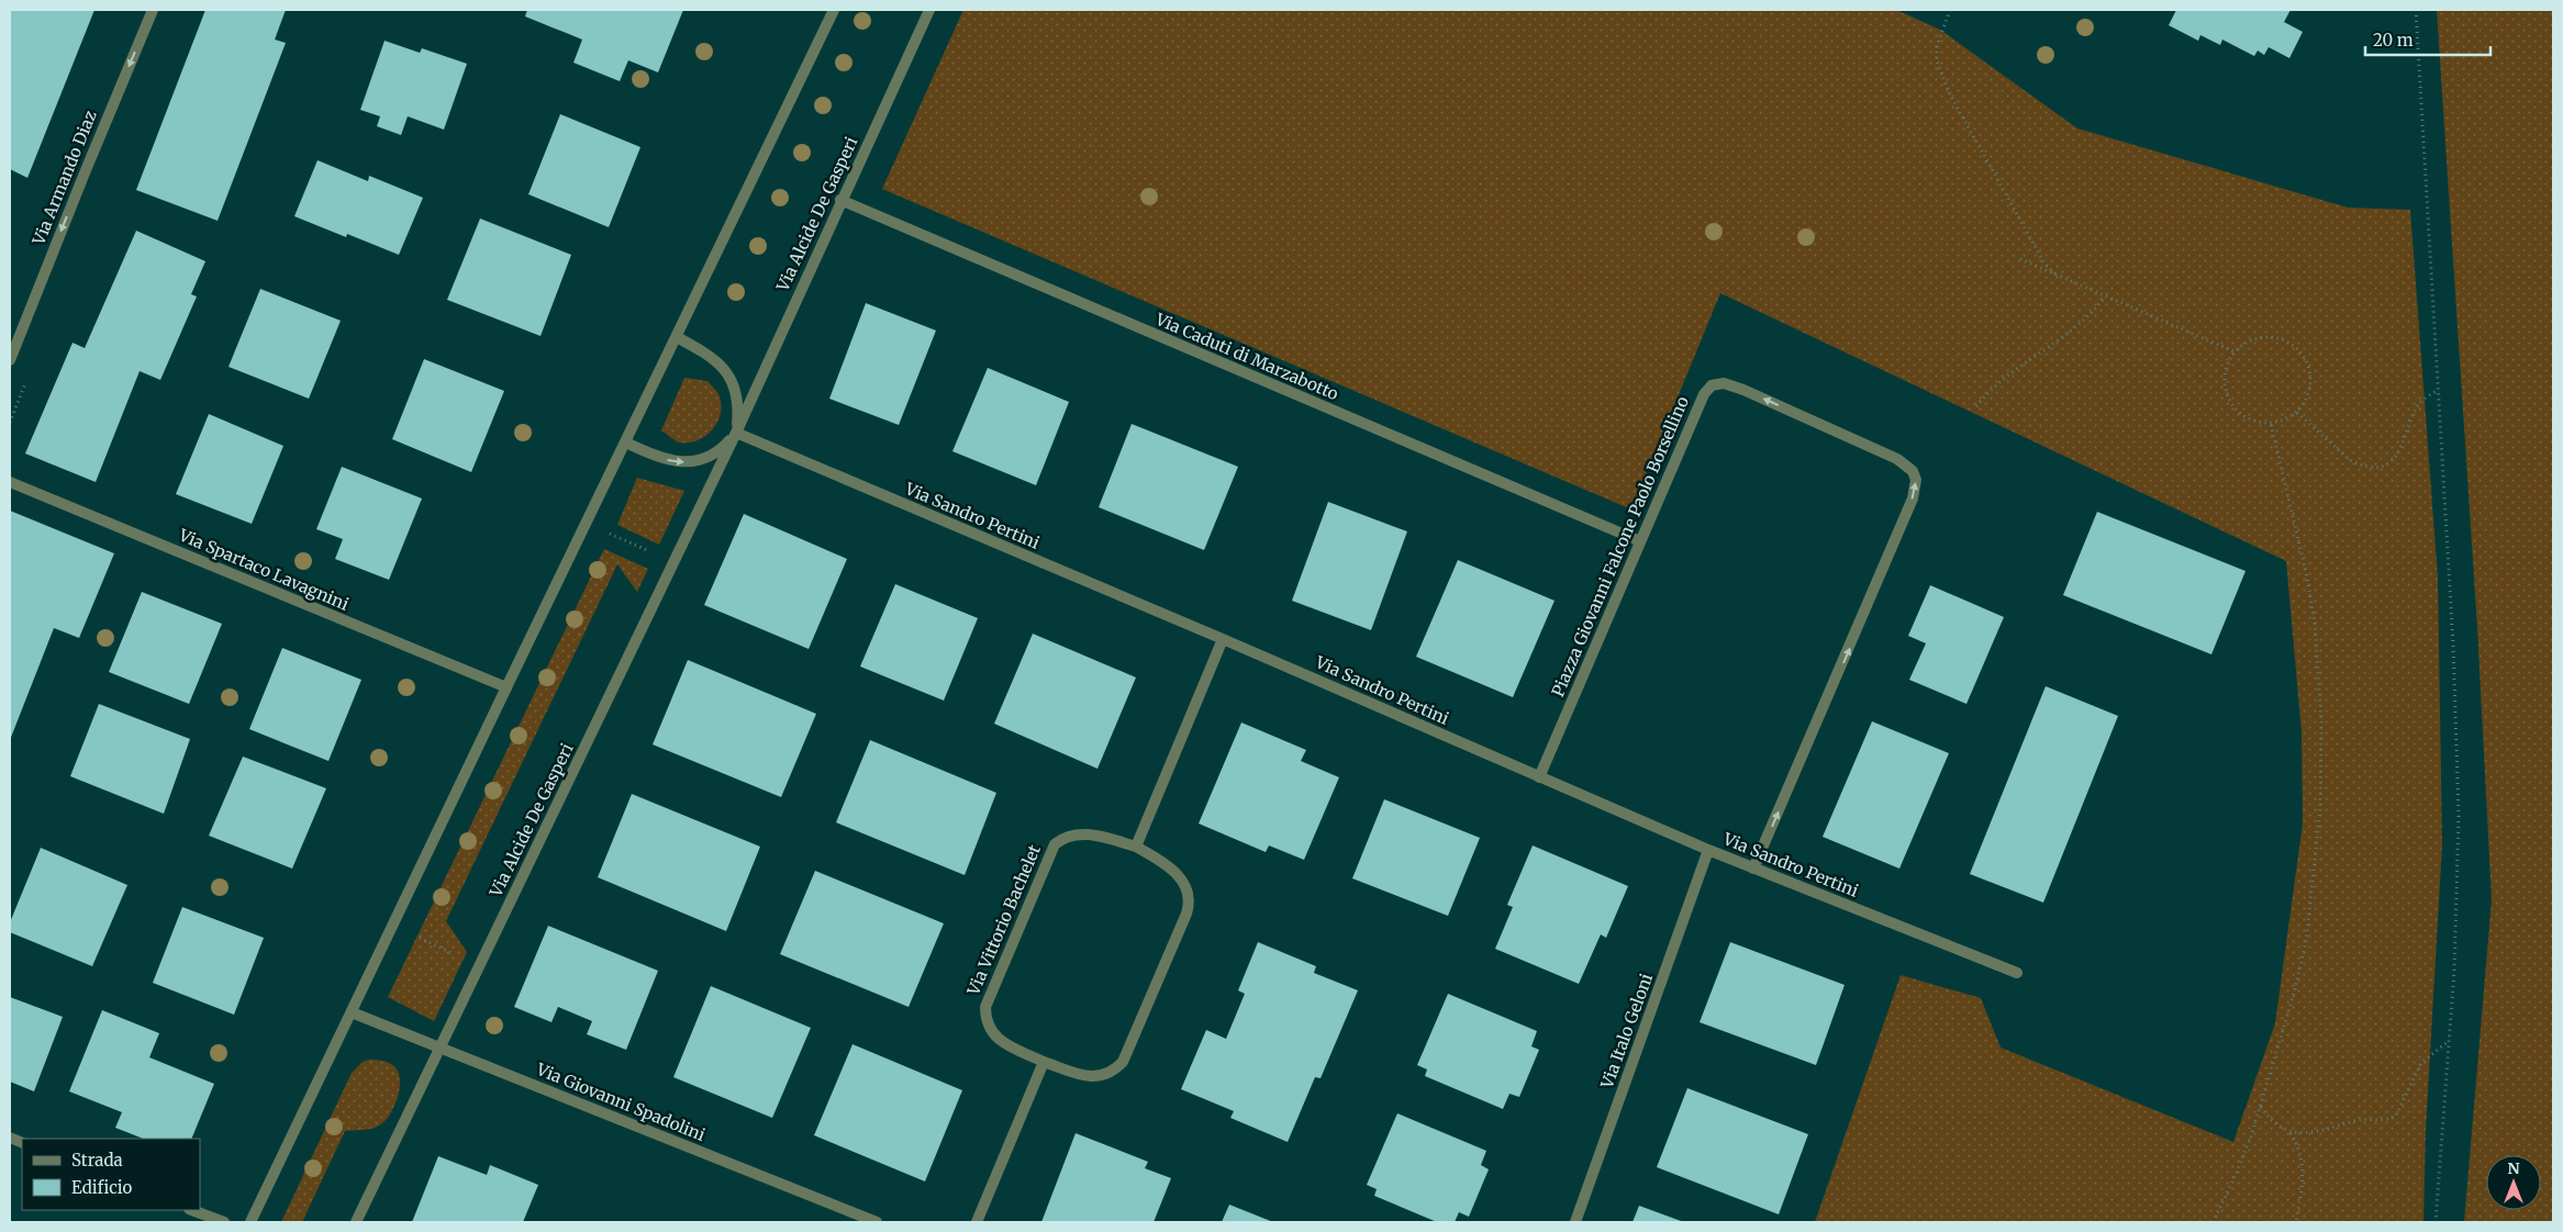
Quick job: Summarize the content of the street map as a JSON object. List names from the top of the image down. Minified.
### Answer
{"streets":{"street":["Via Armando Diaz","Via Alcide De Gasperi","Via Caduti di Marzabotto","Via Sandro Pertini","Piazza Giovanni Falcone Paolo Borsellino","Via Spartaco Lavagnini","Via Vittorio Bachelet","Via Italo Geloni","Via Giovanni Spadolini"]},"crossings":[["Via Alcide De Gasperi","Via Caduti di Marzabotto"],["Via Alcide De Gasperi","Via Sandro Pertini"],["Via Alcide De Gasperi","Via Giovanni Spadolini"],["Via Caduti di Marzabotto","Piazza Giovanni Falcone Paolo Borsellino"],["Via Sandro Pertini","Piazza Giovanni Falcone Paolo Borsellino"],["Via Sandro Pertini","Via Italo Geloni"]],"one_way":["Via Armando Diaz"],"legend":["Strada","Edificio"],"scale_bar":"20 m","north":"top"}
